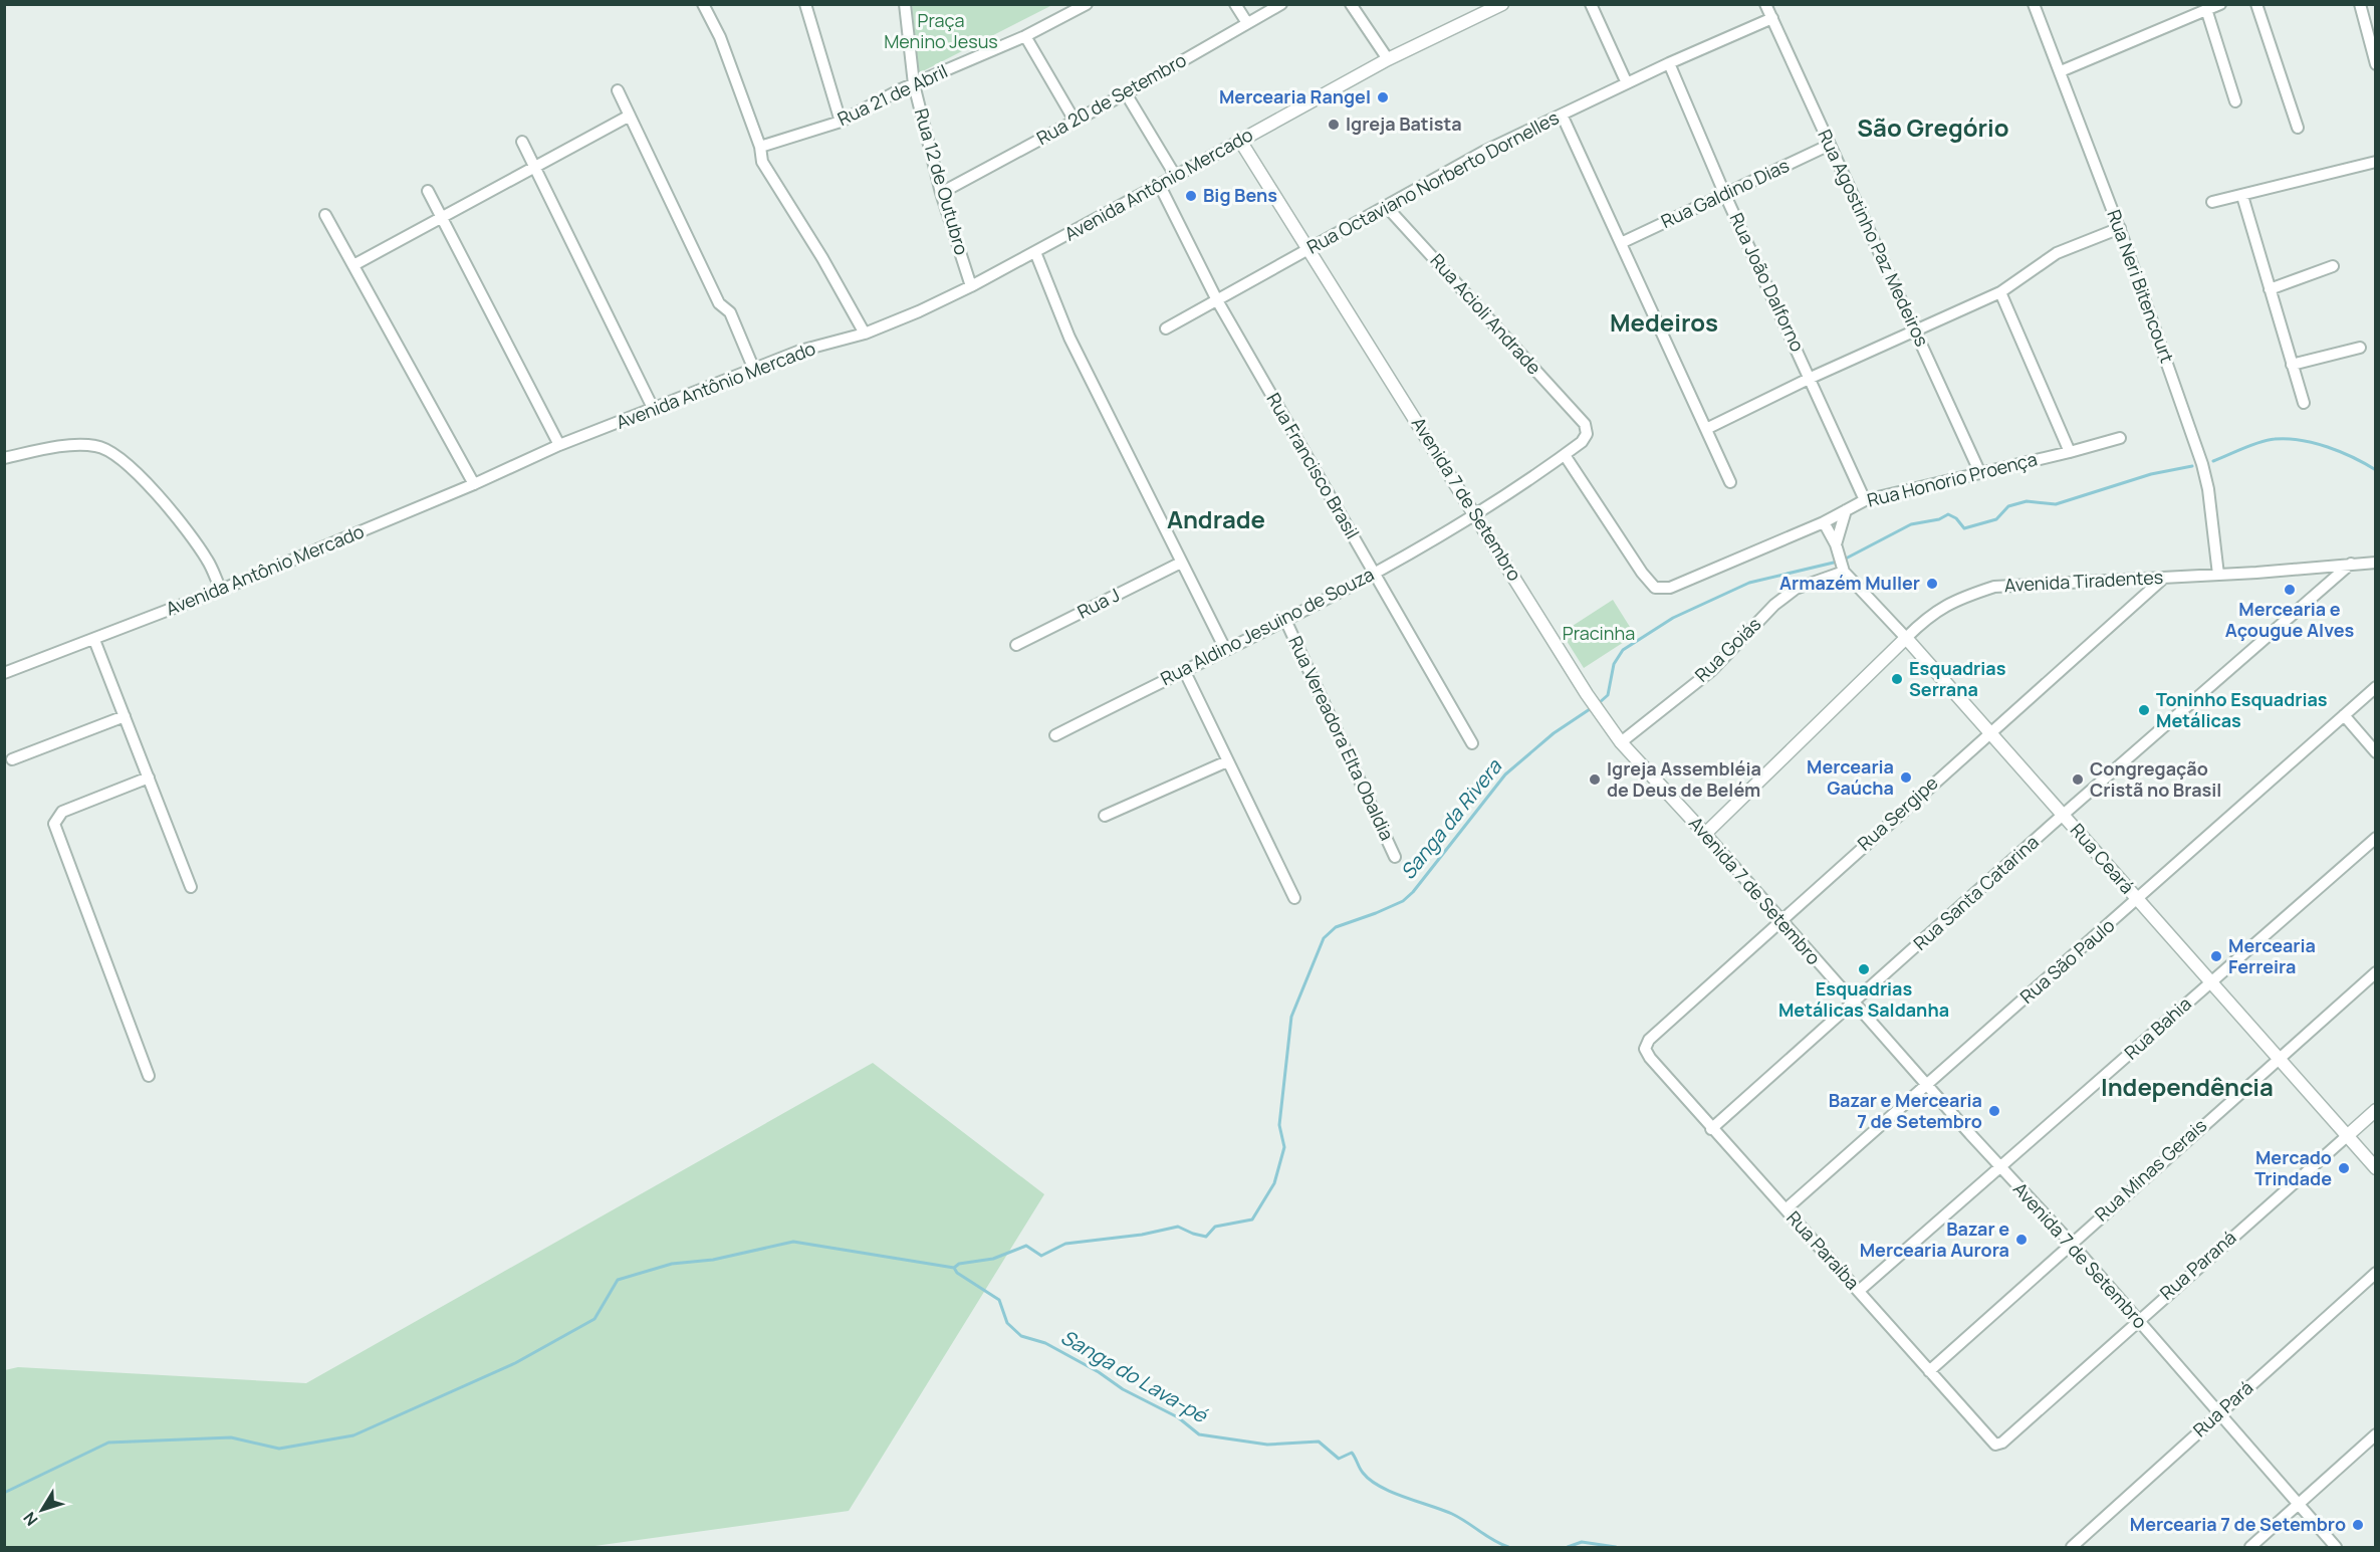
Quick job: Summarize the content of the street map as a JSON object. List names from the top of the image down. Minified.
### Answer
{"streets":{"street":["Rua 21 de Abril","Rua 20 de Setembro","Rua 12 de Outubro","Rua Octaviano Norberto Dornelles","Avenida Antônio Mercado","Rua Galdino Dias","Rua Agostinho Paz Medeiros","Rua João Dalforno","Rua Neri Bitencourt","Rua Acioli Andrade","Rua Francisco Brasil","Rua Honorio Proença","Avenida 7 de Setembro","Avenida Tiradentes","Rua J","Rua Aldino Jesuino de Souza","Rua Goiás","Rua Vereadora Elta Obaldia","Rua Sergipe","Rua Ceará","Rua Santa Catarina","Rua São Paulo","Rua Bahia","Rua Minas Gerais","Rua Paraíba","Rua Paraná","Rua Pará"]},"crossings":[["Rua 21 de Abril","Rua 12 de Outubro"],["Rua 20 de Setembro","Rua 12 de Outubro"],["Rua 12 de Outubro","Avenida Antônio Mercado"],["Rua Octaviano Norberto Dornelles","Rua Agostinho Paz Medeiros"],["Rua Octaviano Norberto Dornelles","Rua João Dalforno"],["Rua Octaviano Norberto Dornelles","Rua Acioli Andrade"],["Rua Octaviano Norberto Dornelles","Rua Francisco Brasil"],["Rua Octaviano Norberto Dornelles","Avenida 7 de Setembro"],["Avenida Antônio Mercado","Rua Francisco Brasil"],["Avenida Antônio Mercado","Avenida 7 de Setembro"],["Rua Galdino Dias","Rua Agostinho Paz Medeiros"],["Rua Galdino Dias","Rua João Dalforno"],["Rua Agostinho Paz Medeiros","Rua Honorio Proença"],["Rua João Dalforno","Rua Honorio Proença"],["Rua Neri Bitencourt","Avenida Tiradentes"],["Rua Acioli Andrade","Rua Aldino Jesuino de Souza"],["Rua Francisco Brasil","Rua Aldino Jesuino de Souza"],["Rua Honorio Proença","Rua Aldino Jesuino de Souza"],["Rua Honorio Proença","Rua Ceará"],["Avenida 7 de Setembro","Avenida Tiradentes"],["Avenida 7 de Setembro","Rua Aldino Jesuino de Souza"],["Avenida 7 de Setembro","Rua Goiás"],["Avenida 7 de Setembro","Rua Sergipe"],["Avenida 7 de Setembro","Rua Santa Catarina"],["Avenida 7 de Setembro","Rua São Paulo"],["Avenida 7 de Setembro","Rua Bahia"],["Avenida 7 de Setembro","Rua Minas Gerais"],["Avenida 7 de Setembro","Rua Paraná"],["Avenida 7 de Setembro","Rua Pará"],["Avenida Tiradentes","Rua Sergipe"],["Avenida Tiradentes","Rua Ceará"],["Avenida Tiradentes","Rua Santa Catarina"],["Rua Aldino Jesuino de Souza","Rua Vereadora Elta Obaldia"],["Rua Goiás","Rua Ceará"],["Rua Sergipe","Rua Ceará"],["Rua Sergipe","Rua Paraíba"],["Rua Ceará","Rua Santa Catarina"],["Rua Ceará","Rua São Paulo"],["Rua Ceará","Rua Bahia"],["Rua Ceará","Rua Minas Gerais"],["Rua Ceará","Rua Paraná"],["Rua Santa Catarina","Rua Paraíba"],["Rua São Paulo","Rua Paraíba"],["Rua Bahia","Rua Paraíba"],["Rua Minas Gerais","Rua Paraíba"],["Rua Paraíba","Rua Paraná"]],"districts":["São Gregório","Medeiros","Andrade","Independência"],"water":["Sanga da Rivera","Sanga do Lava-pé"],"parks":["Praça Menino Jesus","Pracinha"],"places":["Mercearia Rangel","Igreja Batista","Big Bens","Armazém Muller","Mercearia e Açougue Alves","Esquadrias Serrana","Toninho Esquadrias Metálicas","Mercearia Gaúcha","Igreja Assembléia de Deus de Belém","Congregação Cristã no Brasil","Mercearia Ferreira","Esquadrias Metálicas Saldanha","Bazar e Mercearia 7 de Setembro","Mercado Trindade","Bazar e Mercearia Aurora","Mercearia 7 de Setembro"],"north":"bottom left"}
